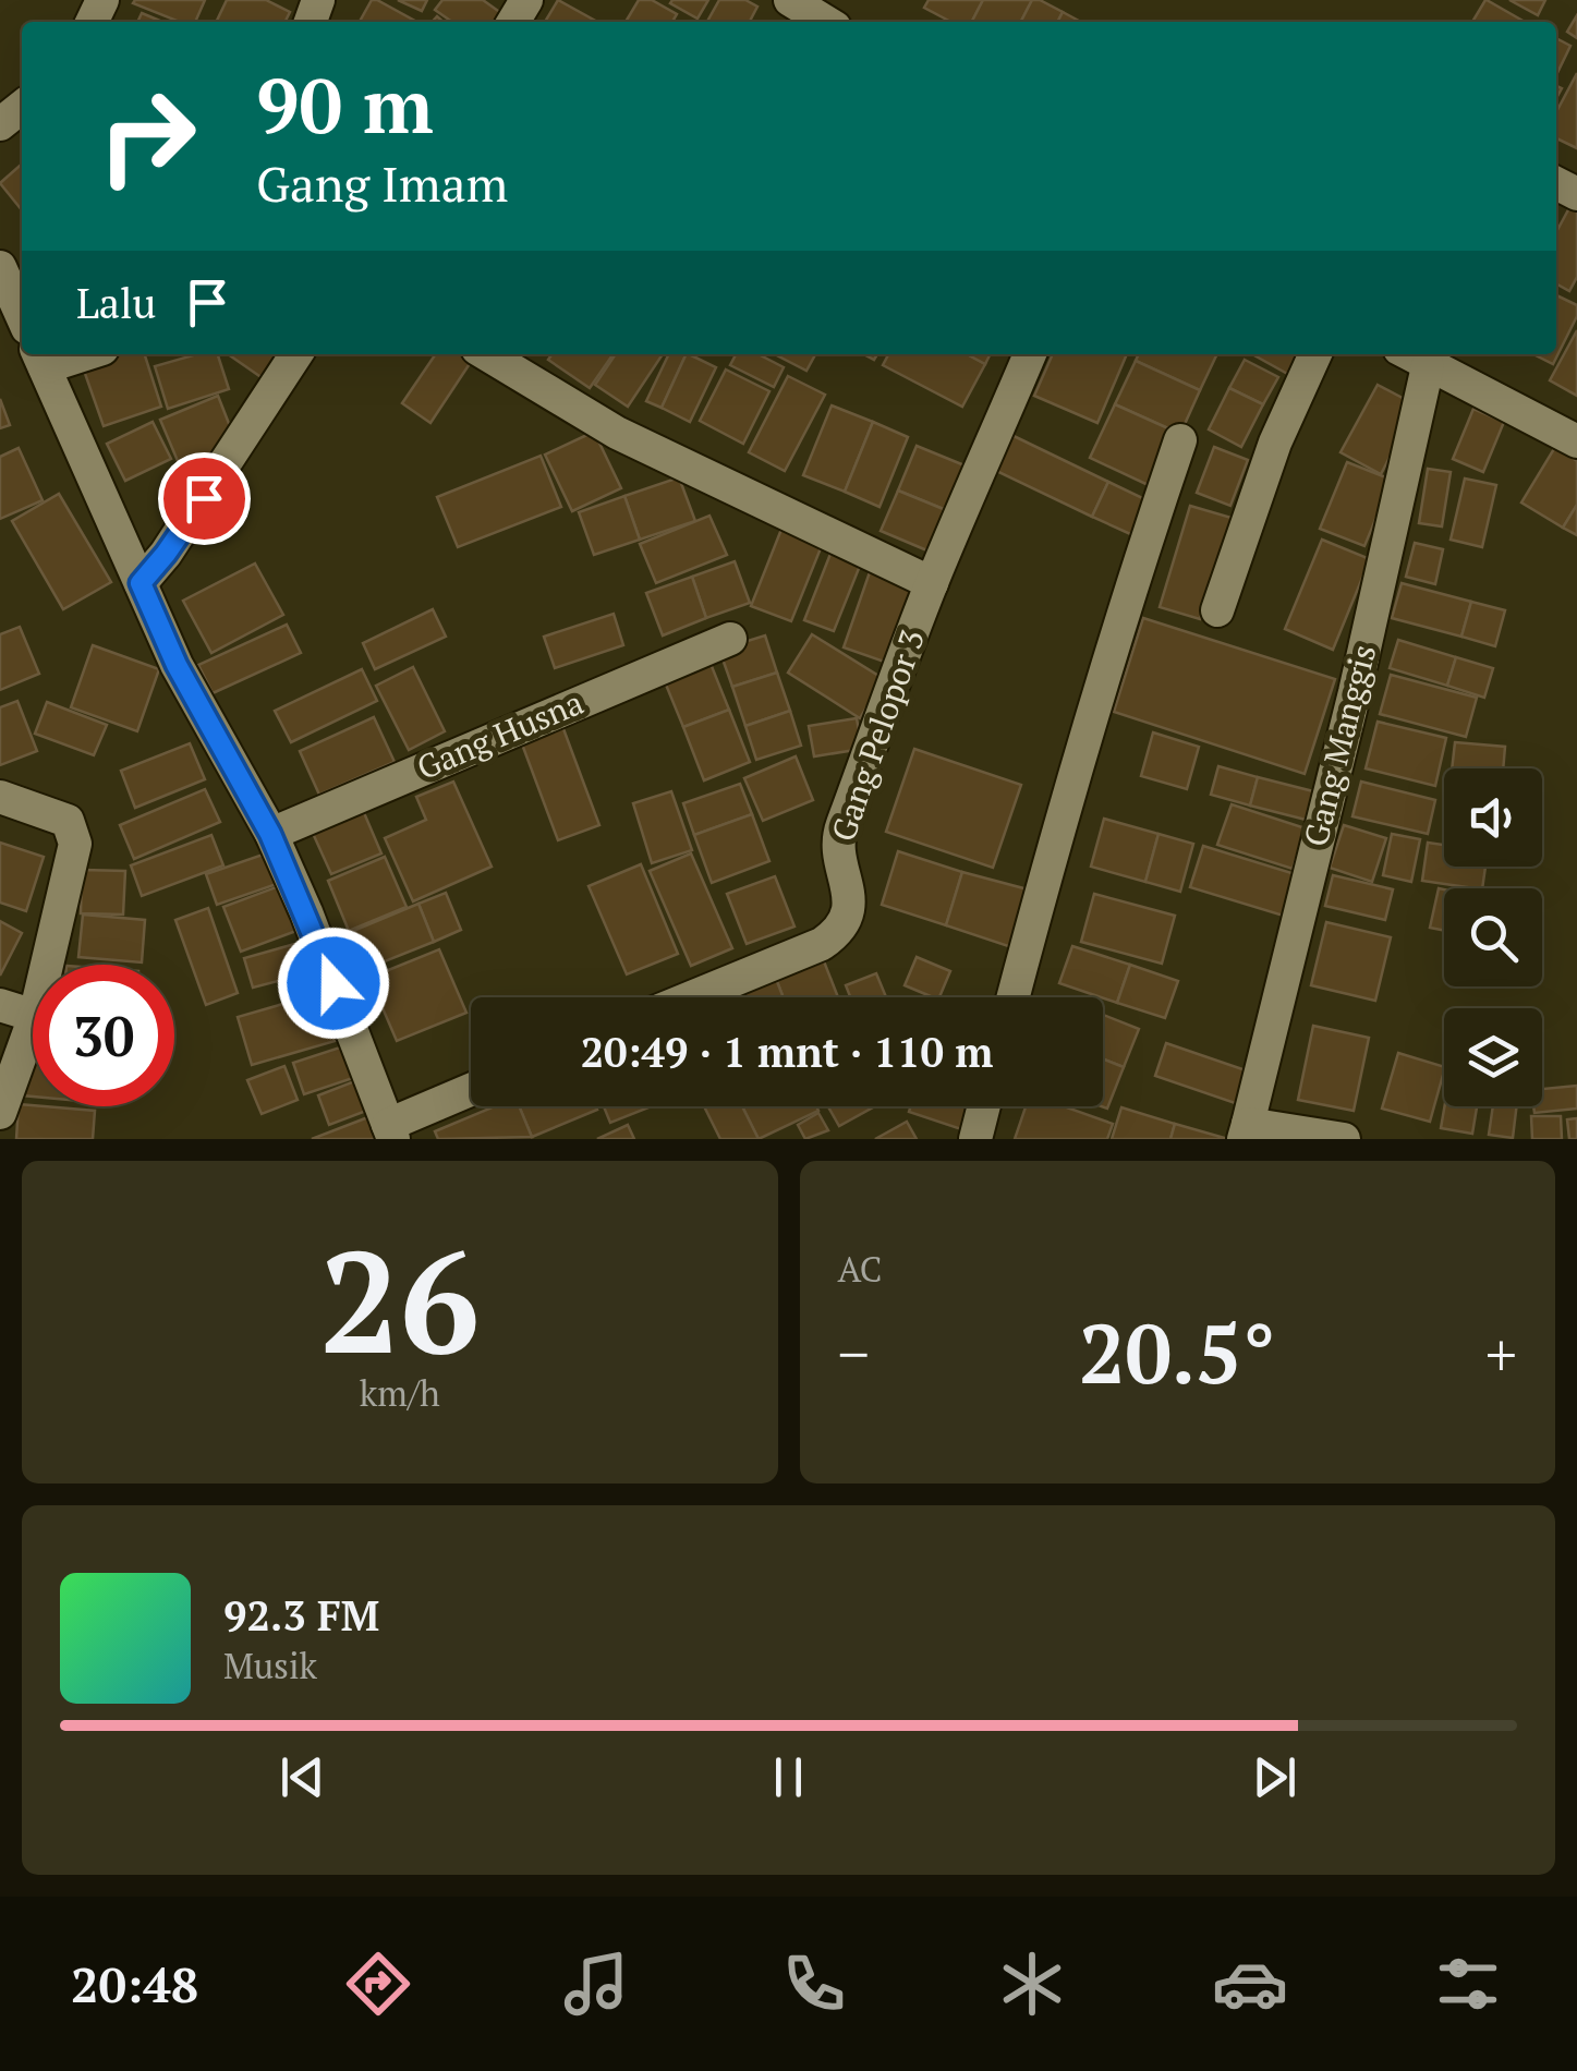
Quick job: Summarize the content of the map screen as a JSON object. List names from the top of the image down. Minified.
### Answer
{"streets":{"street":["Gang Husna","Gang Pelopor 3","Gang Manggis"]},"page":{"turn":["90 m","Gang Imam"],"then":"Lalu","limit":"30","trip":"20:49 · 1 mnt · 110 m","tile":[["26","km/h"],"AC"],"heat":["−","20.5°","+"],"song":["92.3 FM","Musik"],"tabs":"20:48"}}
